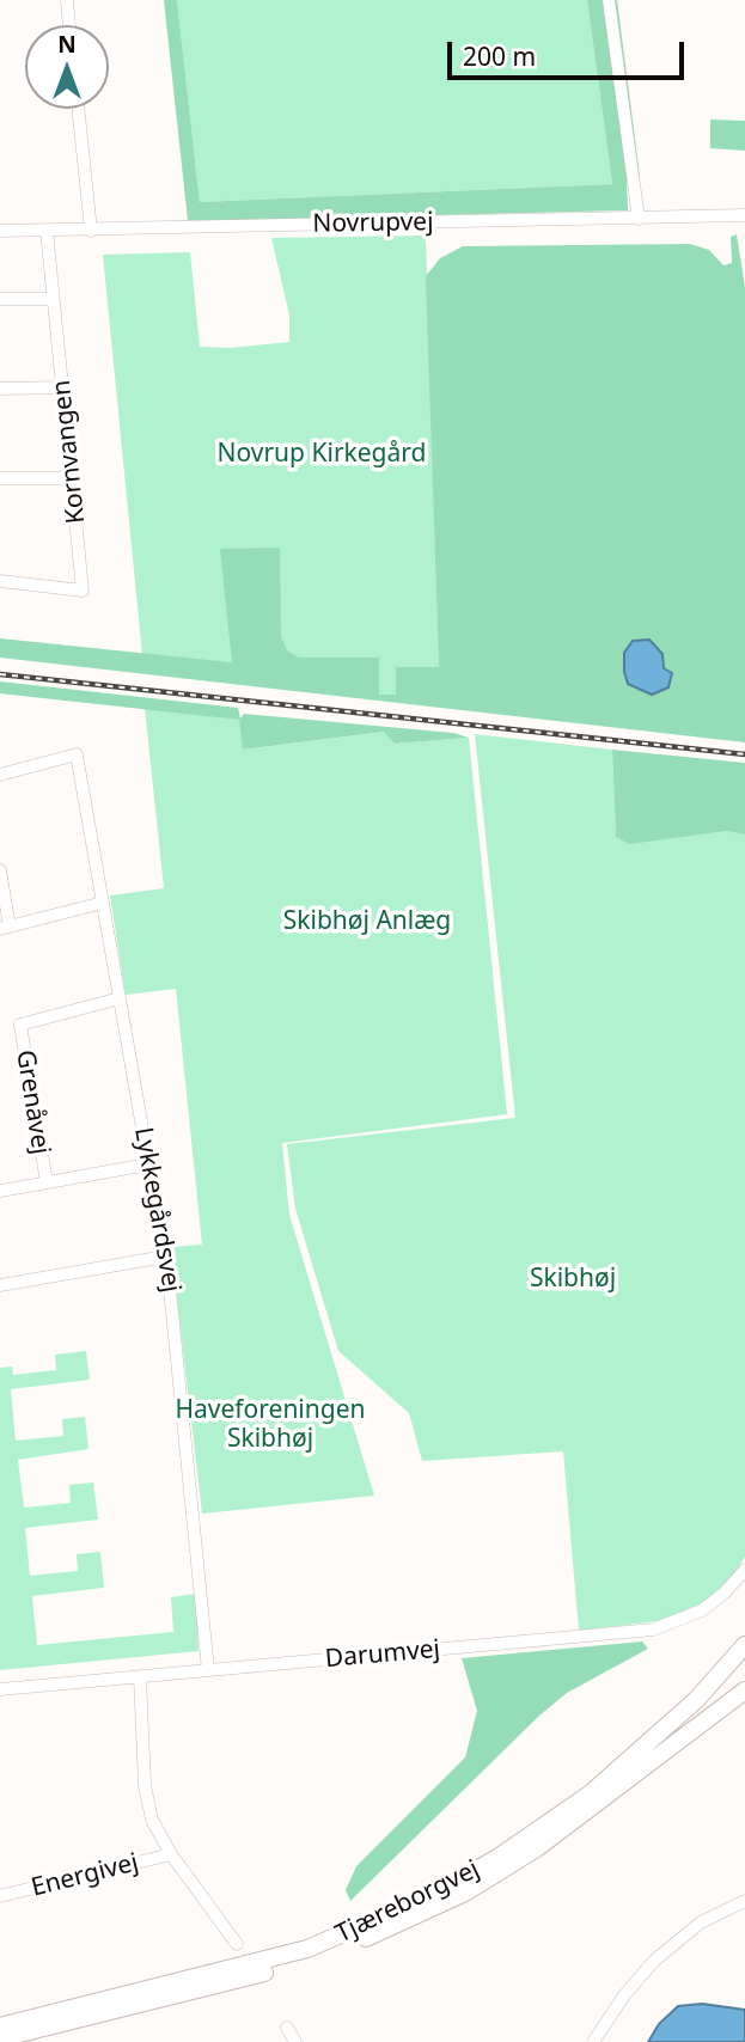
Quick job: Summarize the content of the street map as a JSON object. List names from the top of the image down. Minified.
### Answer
{"streets":{"highway":["Tjæreborgvej"],"street":["Novrupvej","Kornvangen","Grenåvej","Lykkegårdsvej","Darumvej","Energivej"]},"crossings":[["Novrupvej","Kornvangen"],["Grenåvej","Lykkegårdsvej"],["Lykkegårdsvej","Darumvej"],["Darumvej","Energivej"]],"parks":["Novrup Kirkegård","Skibhøj Anlæg","Skibhøj","Haveforeningen Skibhøj"],"scale_bar":"200 m","north":"top"}
